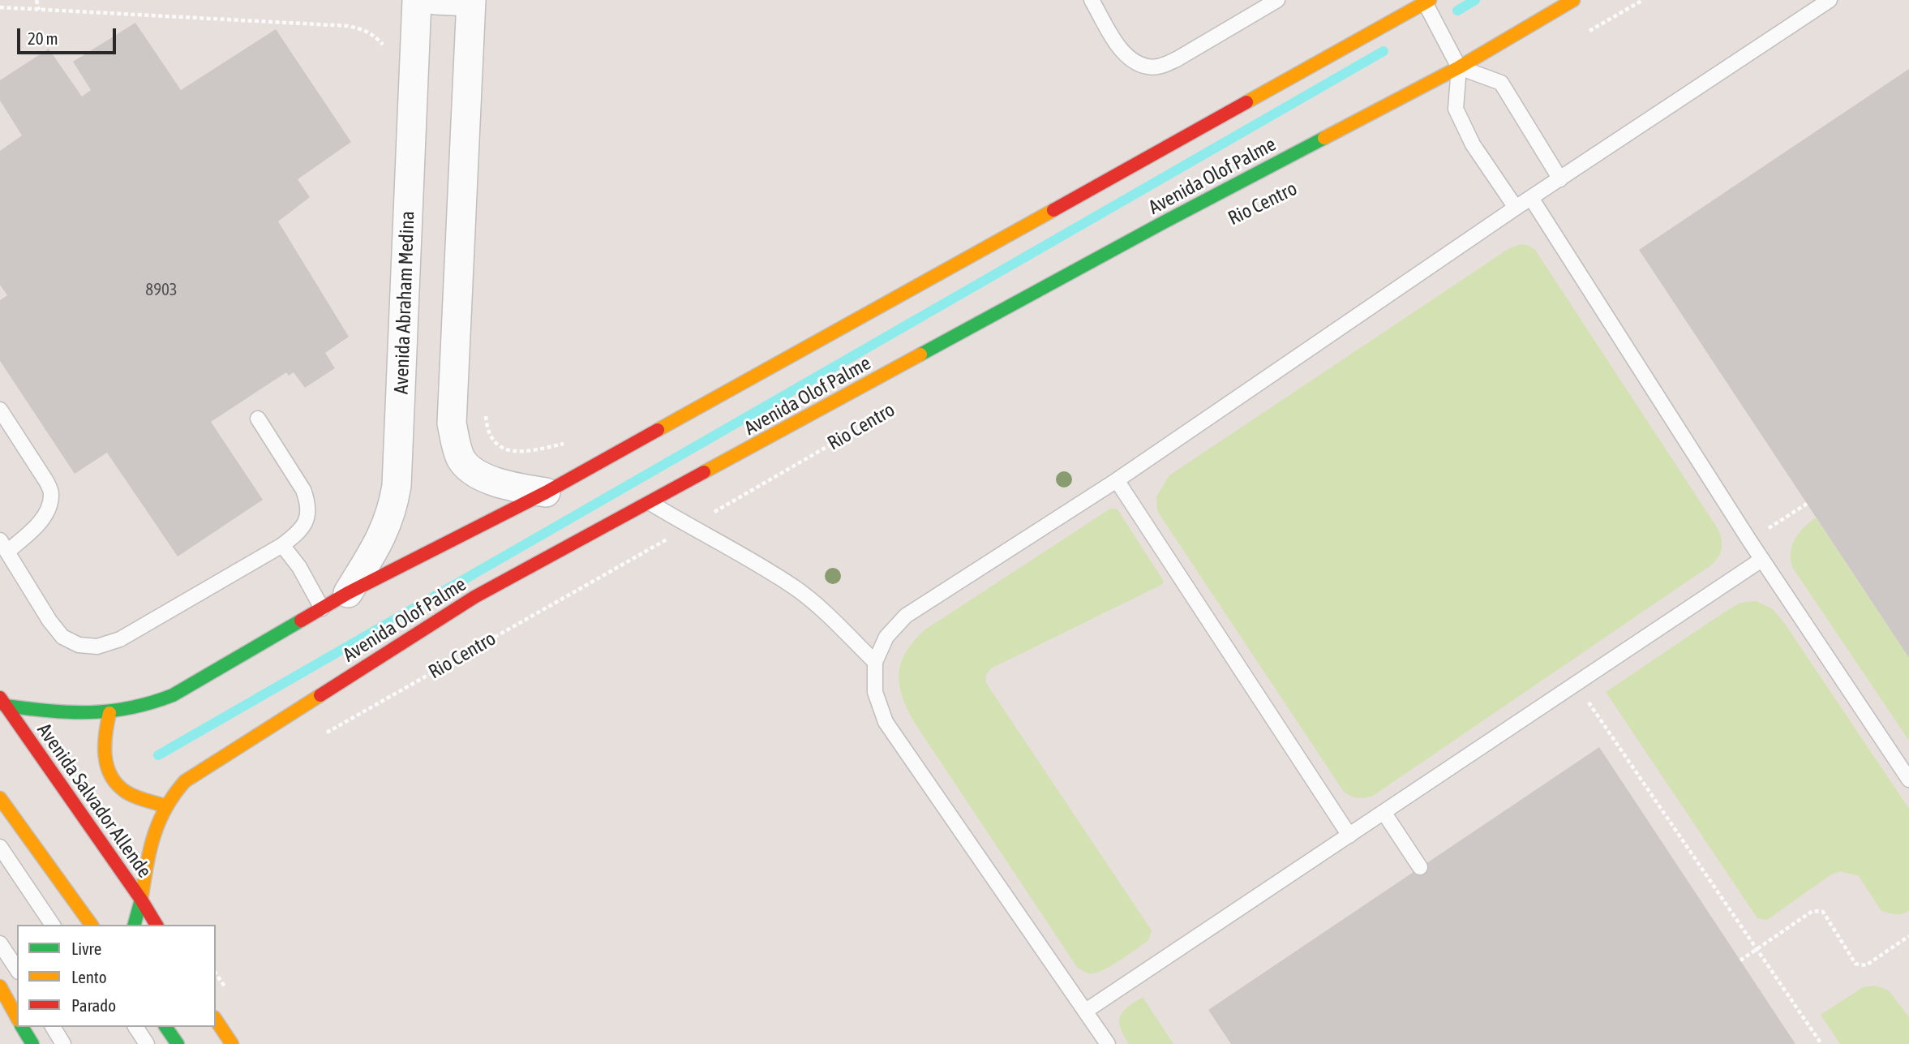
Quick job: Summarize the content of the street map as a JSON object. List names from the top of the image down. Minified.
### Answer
{"streets":{"main road":["Avenida Olof Palme","Avenida Salvador Allende"],"street":["Avenida Abraham Medina"],"path":["Rio Centro"]},"crossings":[["Avenida Olof Palme","Avenida Salvador Allende"]],"house_numbers":["8903"],"legend":["Livre","Lento","Parado"],"scale_bar":"20 m"}
